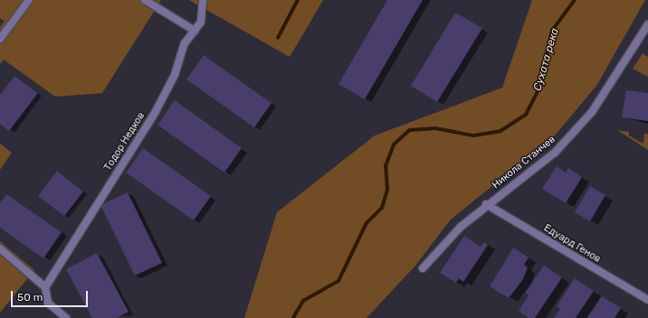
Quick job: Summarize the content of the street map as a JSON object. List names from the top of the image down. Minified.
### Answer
{"streets":{"street":["Тодор Недков","Никола Станчев","Едуард Генов"]},"crossings":[["Никола Станчев","Едуард Генов"]],"water":["Сухата река"],"scale_bar":"50 m"}
